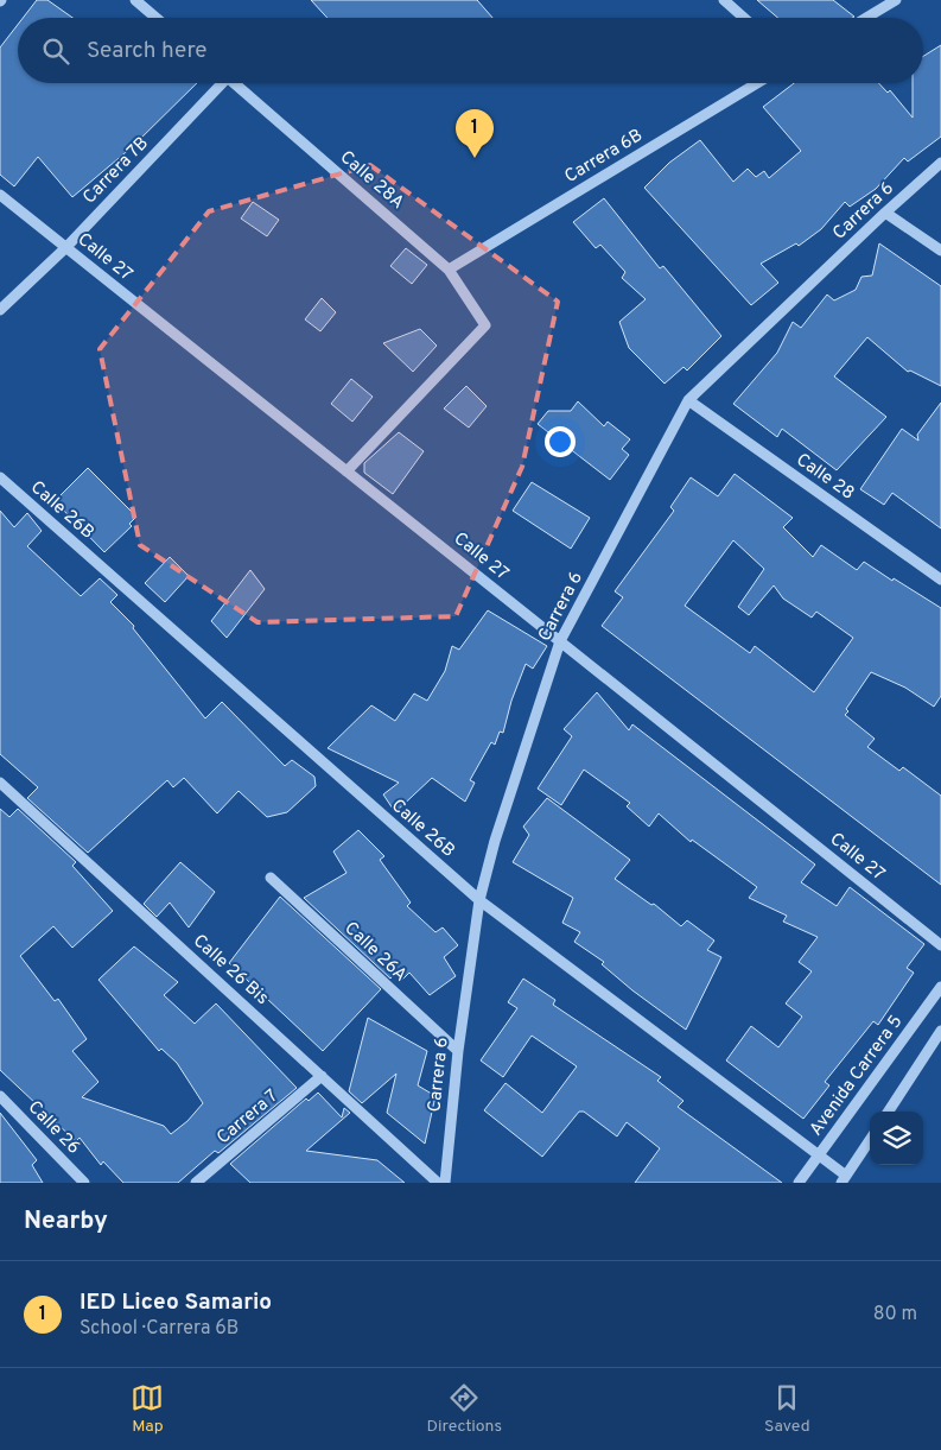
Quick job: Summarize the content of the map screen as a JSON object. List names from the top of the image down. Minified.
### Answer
{"streets":{"street":["Carrera 6B","Carrera 7B","Calle 28A","Carrera 6","Calle 27","Calle 28","Calle 26B","Calle 26A","Calle 26 Bis","Avenida Carrera 5","Carrera 7","Calle 26"]},"crossings":[["Carrera 6B","Calle 28A"],["Carrera 7B","Calle 27"],["Calle 28A","Calle 27"],["Carrera 6","Calle 27"],["Carrera 6","Calle 28"],["Carrera 6","Calle 26B"],["Carrera 6","Calle 26A"],["Calle 26B","Avenida Carrera 5"],["Calle 26 Bis","Carrera 7"]],"page":{"search":"Search here","pins":"1","heading":"Nearby","list":[{"mark":"1","name":"IED Liceo Samario","note":"School · Carrera 6B","value":"80 m"}],"nav":["Map","Directions","Saved"]}}
